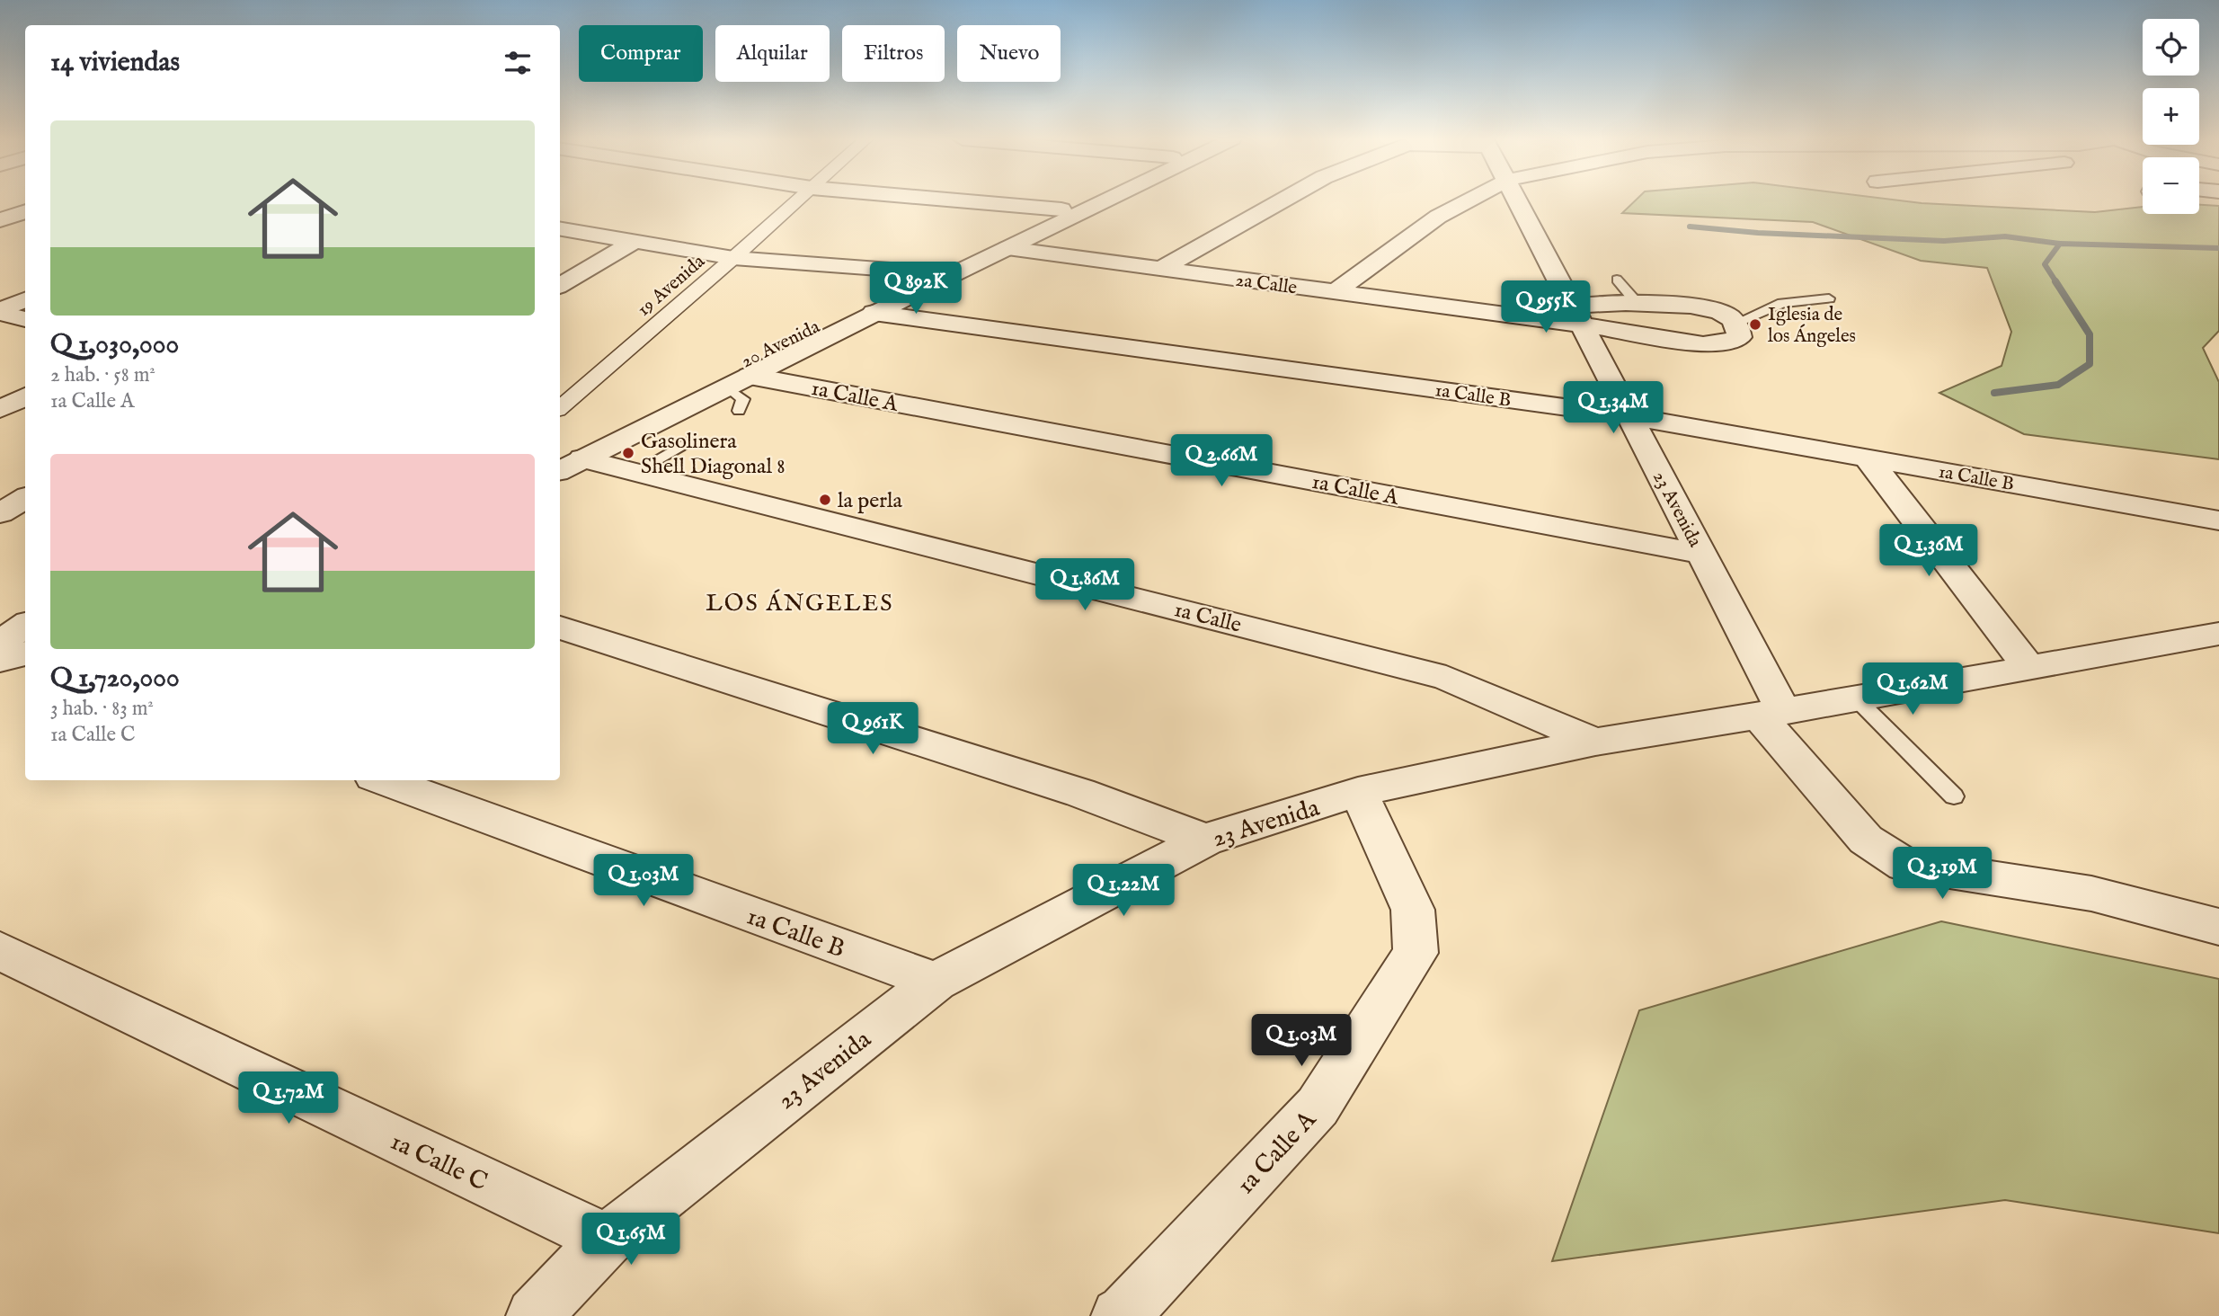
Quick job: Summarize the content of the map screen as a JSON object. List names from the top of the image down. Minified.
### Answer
{"streets":{"street":["2a Calle","19 Avenida","20 Avenida","1a Calle B","1a Calle A","23 Avenida","1a Calle","1a Calle C"]},"crossings":[["2a Calle","20 Avenida"],["2a Calle","23 Avenida"],["20 Avenida","1a Calle B"],["20 Avenida","1a Calle A"],["20 Avenida","1a Calle"],["1a Calle B","23 Avenida"],["1a Calle A","23 Avenida"],["23 Avenida","1a Calle"],["23 Avenida","1a Calle C"]],"districts":["LOS ÁNGELES"],"places":["Iglesia de los Ángeles","Gasolinera Shell Diagonal 8","la perla"],"page":{"map_buttons":["+","−"],"chip":["Comprar","Alquilar","Filtros","Nuevo"],"heading":"14 viviendas","list":[{"name":"Q 1,030,000","note":"2 hab. · 58 m² · 1a Calle A"},{"name":"Q 1,720,000","note":"3 hab. · 83 m² · 1a Calle C"}],"price":["Q 892K","Q 955K","Q 1.34M","Q 2.66M","Q 1.36M","Q 1.86M","Q 1.62M","Q 961K","Q 3.19M","Q 1.03M","Q 1.22M","Q 1.03M","Q 1.72M","Q 1.65M"]}}
